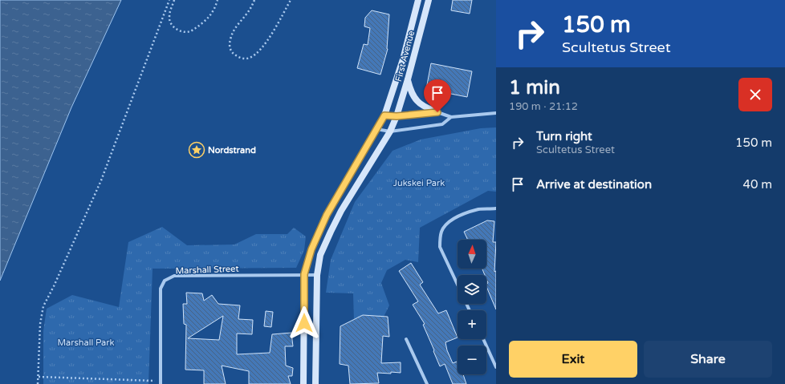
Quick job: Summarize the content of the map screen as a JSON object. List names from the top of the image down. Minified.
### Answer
{"streets":{"street":["First Avenue","Marshall Street"]},"crossings":[["First Avenue","Marshall Street"]],"parks":["Jukskei Park","Marshall Park"],"places":{"place":["Nordstrand"]},"north":"top","page":{"turn":["150 m","Scultetus Street"],"heading":["1 min","190 m · 21:12"],"list":[{"name":"Turn right","note":"Scultetus Street","value":"150 m"},{"name":"Arrive at destination","value":"40 m"}],"map_buttons":["+","−"],"buttons":["Exit","Share"]}}
